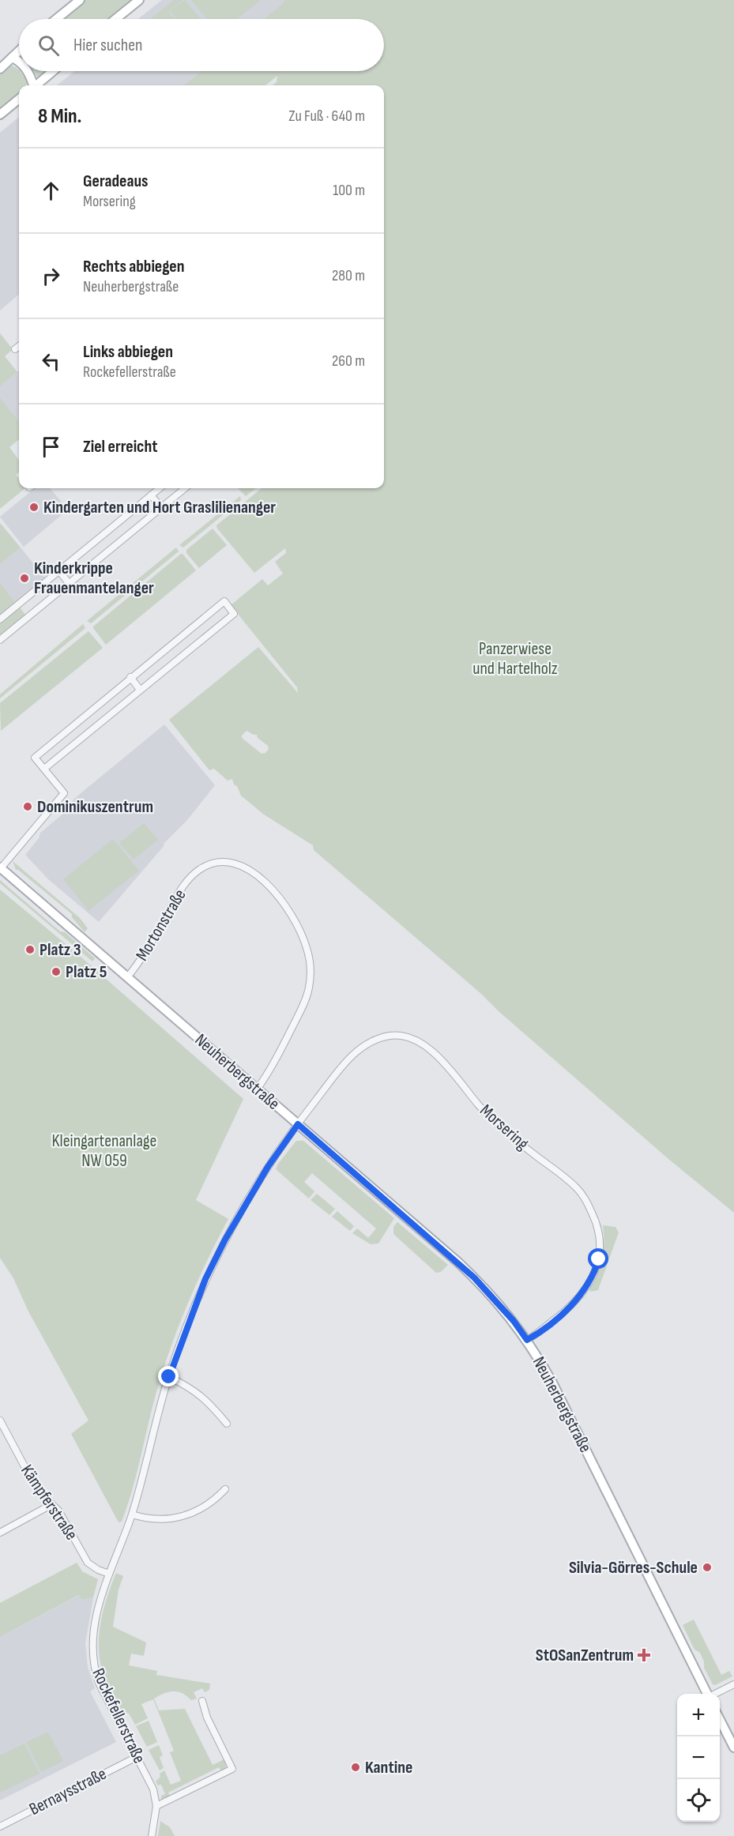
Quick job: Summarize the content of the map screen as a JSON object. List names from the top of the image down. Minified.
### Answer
{"streets":{"main road":["Neuherbergstraße"],"street":["Mortonstraße","Morsering","Kämpferstraße","Rockefellerstraße","Bernaysstraße"]},"crossings":[["Mortonstraße","Neuherbergstraße"],["Neuherbergstraße","Morsering"],["Neuherbergstraße","Rockefellerstraße"],["Morsering","Rockefellerstraße"],["Kämpferstraße","Rockefellerstraße"],["Rockefellerstraße","Bernaysstraße"]],"parks":["Panzerwiese und Hartelholz","Kleingartenanlage NW 059"],"places":{"other":["Kindergarten und Hort Graslilienanger","Kinderkrippe Frauenmantelanger","Dominikuszentrum","Platz 3","Platz 5","Silvia-Görres-Schule","Kantine"],"health":["StOSanZentrum"]},"page":{"search":"Hier suchen","heading":["8 Min.","Zu Fuß · 640 m"],"list":[["Geradeaus","Morsering","100 m"],["Rechts abbiegen","Neuherbergstraße","280 m"],["Links abbiegen","Rockefellerstraße","260 m"],"Ziel erreicht"],"map_buttons":["+","−"]}}
